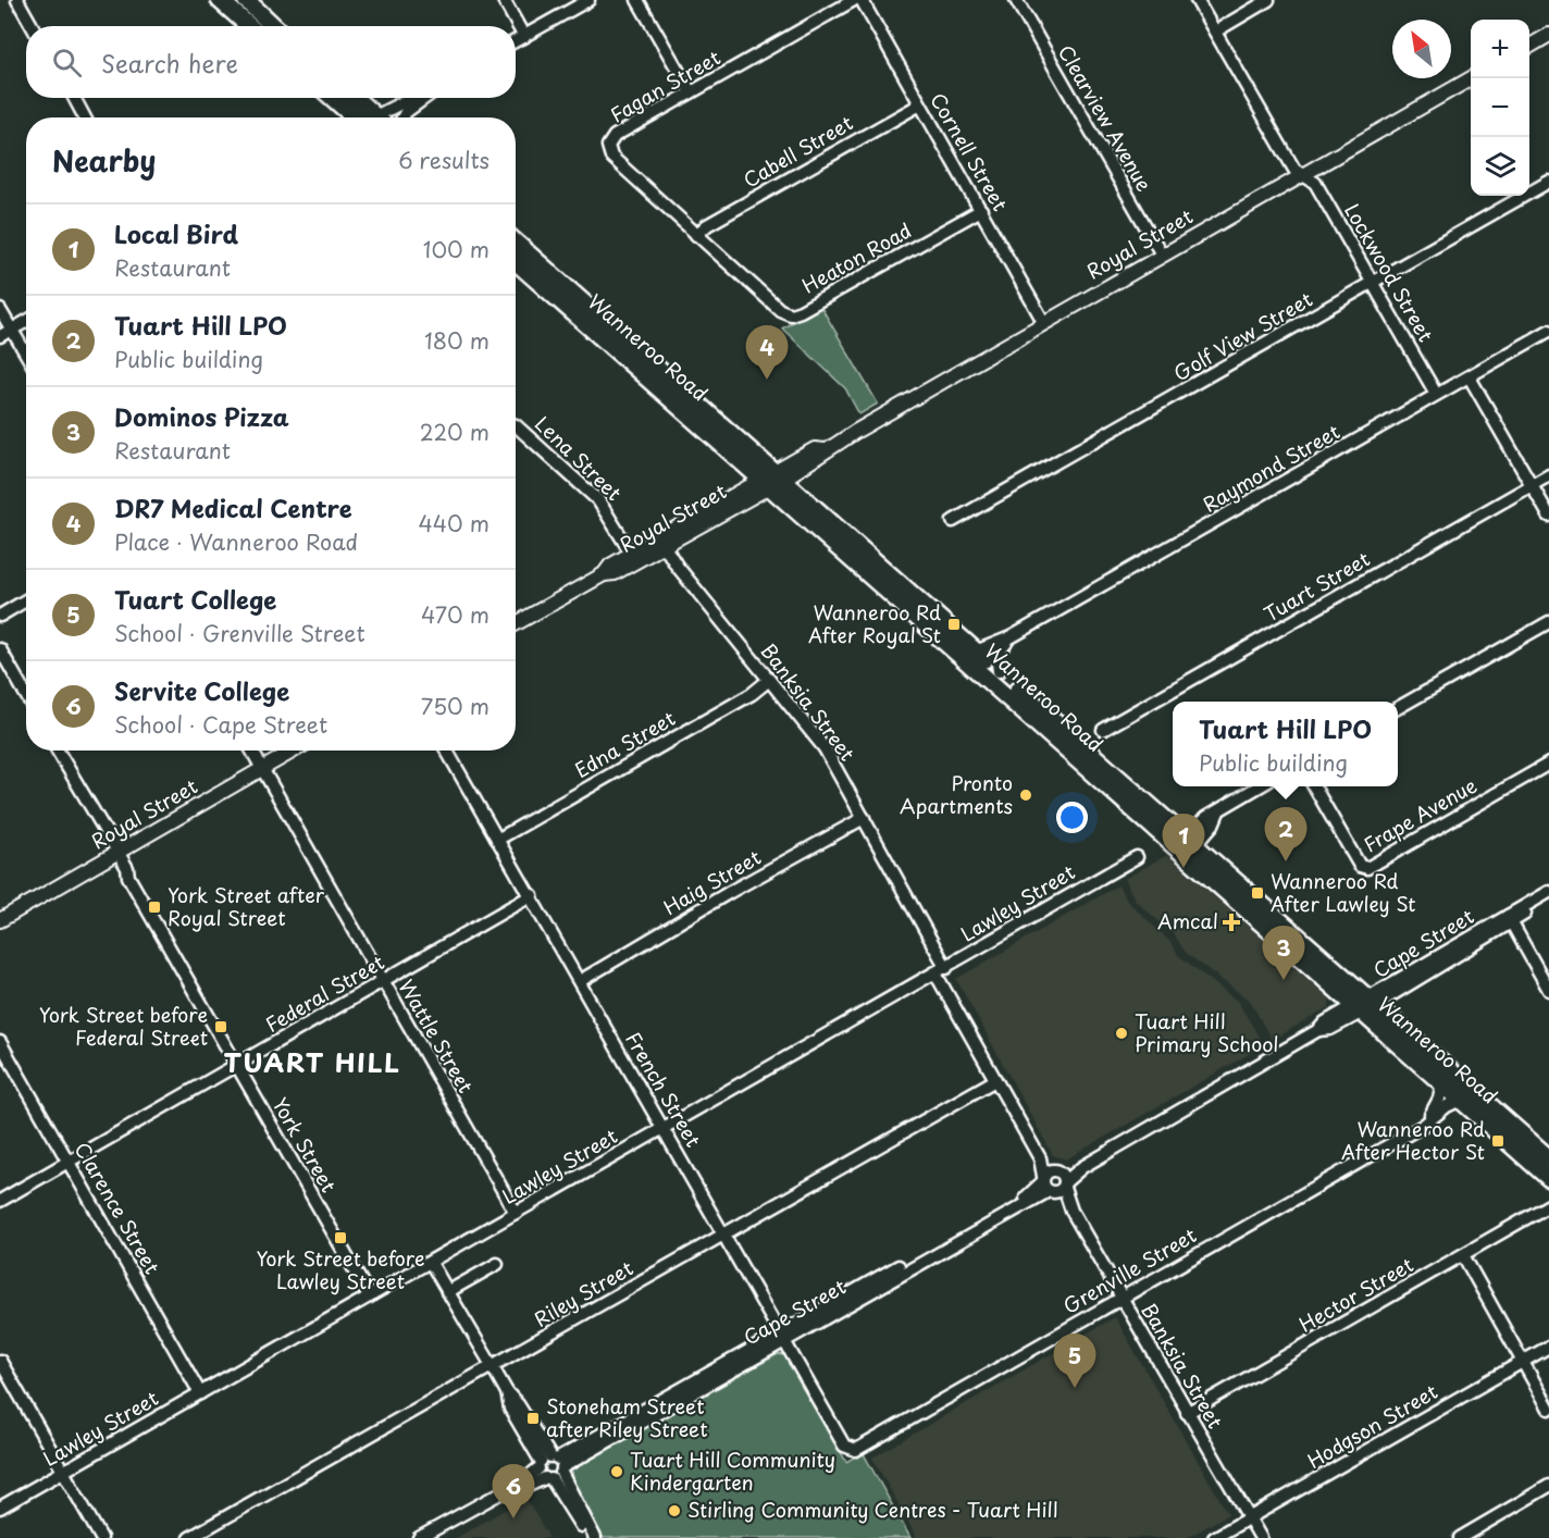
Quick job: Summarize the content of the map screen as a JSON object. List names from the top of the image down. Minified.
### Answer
{"streets":{"highway":["Wanneroo Road"],"main road":["Royal Street"],"street":["Fagan Street","Clearview Avenue","Cabell Street","Cornell Street","Heaton Road","Lockwood Street","Golf View Street","Lena Street","Raymond Street","Tuart Street","Banksia Street","Edna Street","Frape Avenue","Haig Street","Lawley Street","Cape Street","Federal Street","Wattle Street","French Street","York Street","Clarence Street","Grenville Street","Riley Street","Hector Street","Hodgson Street"]},"crossings":[["Fagan Street","Cabell Street"],["Fagan Street","Heaton Road"],["Clearview Avenue","Royal Street"],["Cabell Street","Cornell Street"],["Cabell Street","Heaton Road"],["Cornell Street","Royal Street"],["Cornell Street","Heaton Road"],["Royal Street","Lockwood Street"],["Royal Street","Wanneroo Road"],["Royal Street","Lena Street"],["Royal Street","Banksia Street"],["Royal Street","Wattle Street"],["Royal Street","York Street"],["Lockwood Street","Golf View Street"],["Lockwood Street","Raymond Street"],["Wanneroo Road","Raymond Street"],["Wanneroo Road","Cape Street"],["Wanneroo Road","Grenville Street"],["Banksia Street","Edna Street"],["Banksia Street","Haig Street"],["Banksia Street","Lawley Street"],["Banksia Street","Cape Street"],["Banksia Street","Grenville Street"],["Banksia Street","Riley Street"],["Banksia Street","Hector Street"],["Banksia Street","Hodgson Street"],["Edna Street","French Street"],["Haig Street","French Street"],["Lawley Street","Wattle Street"],["Lawley Street","French Street"],["Lawley Street","York Street"],["Lawley Street","Clarence Street"],["Cape Street","French Street"],["Federal Street","Wattle Street"],["Federal Street","French Street"],["Federal Street","York Street"],["Federal Street","Clarence Street"],["French Street","Grenville Street"],["French Street","Riley Street"]],"districts":["TUART HILL"],"places":{"transit":["Wanneroo Rd After Royal St","Wanneroo Rd After Lawley St","York Street after Royal Street","York Street before Federal Street","Wanneroo Rd After Hector St","York Street before Lawley Street","Stoneham Street after Riley Street"],"other":["Pronto Apartments","Tuart Hill Primary School","Tuart Hill Community Kindergarten","Stirling Community Centres - Tuart Hill"],"health":["Amcal"]},"north":"top left","page":{"map_buttons":["+","−"],"search":"Search here","heading":["Nearby","6 results"],"list":[{"mark":"1","name":"Local Bird","note":"Restaurant","value":"100 m"},{"mark":"2","name":"Tuart Hill LPO","note":"Public building","value":"180 m"},{"mark":"3","name":"Dominos Pizza","note":"Restaurant","value":"220 m"},{"mark":"4","name":"DR7 Medical Centre","note":"Place · Wanneroo Road","value":"440 m"},{"mark":"5","name":"Tuart College","note":"School · Grenville Street","value":"470 m"},{"mark":"6","name":"Servite College","note":"School · Cape Street","value":"750 m"}],"pins":["4","2","1","3","5","6"],"popup":["Tuart Hill LPO","Public building"]}}
